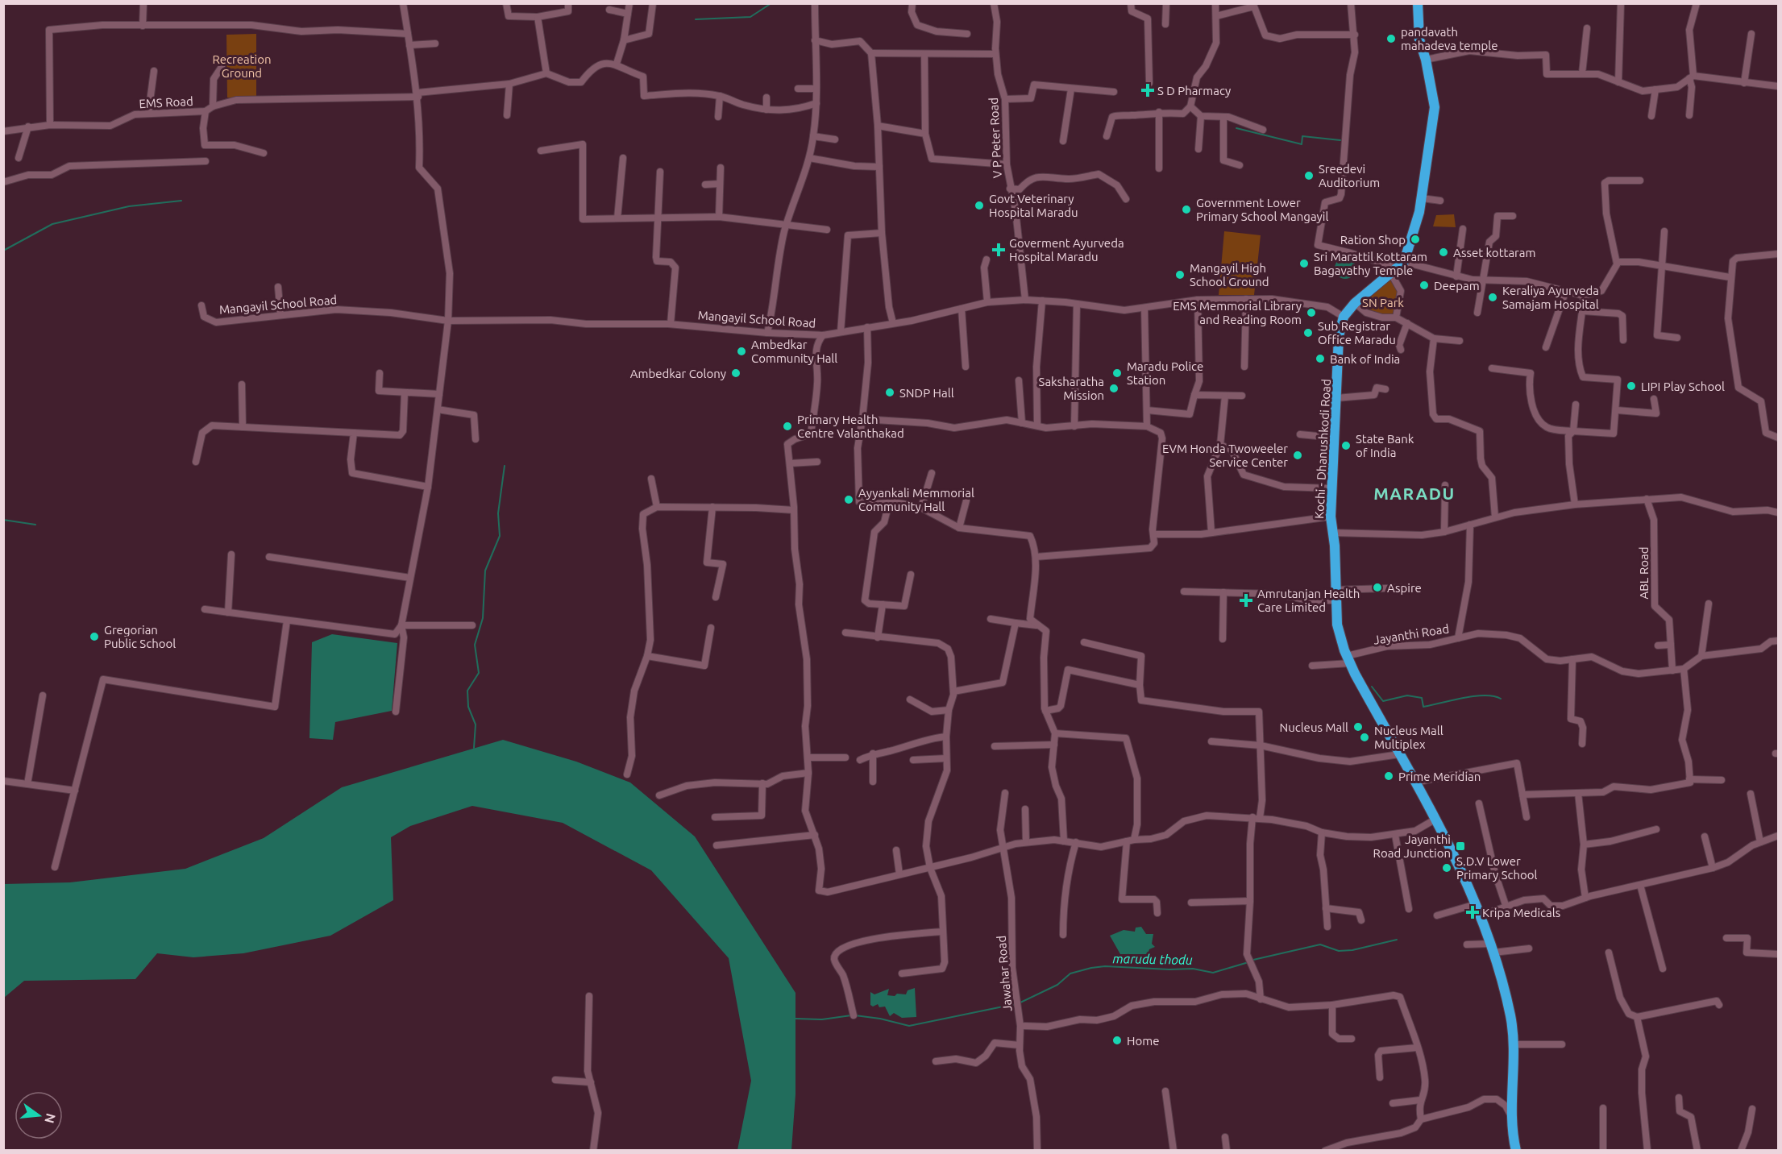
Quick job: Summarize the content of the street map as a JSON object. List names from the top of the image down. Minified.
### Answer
{"streets":{"highway":["Kochi - Dhanushkodi Road"],"street":["EMS Road","V P Peter Road","Mangayil School Road","ABL Road","Jayanthi Road","Jawahar Road"]},"crossings":[["V P Peter Road","Mangayil School Road"],["Mangayil School Road","Kochi - Dhanushkodi Road"],["Kochi - Dhanushkodi Road","Jayanthi Road"],["ABL Road","Jayanthi Road"]],"districts":["MARADU"],"water":["marudu thodu"],"parks":["Recreation Ground","SN Park"],"places":{"other":["pandavath mahadeva temple","Sreedevi Auditorium","Govt Veterinary Hospital Maradu","Government Lower Primary School Mangayil","Ration Shop","Asset kottaram","Sri Marattil Kottaram Bagavathy Temple","Mangayil High School Ground","Deepam","Keraliya Ayurveda Samajam Hospital","EMS Memmorial Library and Reading Room","Sub Registrar Office Maradu","Ambedkar Community Hall","Bank of India","Ambedkar Colony","Maradu Police Station","LIPI Play School","Saksharatha Mission","SNDP Hall","Primary Health Centre Valanthakad","State Bank of India","EVM Honda Twoweeler Service Center","Ayyankali Memmorial Community Hall","Aspire","Gregorian Public School","Nucleus Mall","Nucleus Mall Multiplex","Prime Meridian","S.D.V Lower Primary School","Home"],"health":["S D Pharmacy","Goverment Ayurveda Hospital Maradu","Amrutanjan Health Care Limited","Kripa Medicals"],"transit":["Jayanthi Road Junction"]},"north":"right"}
